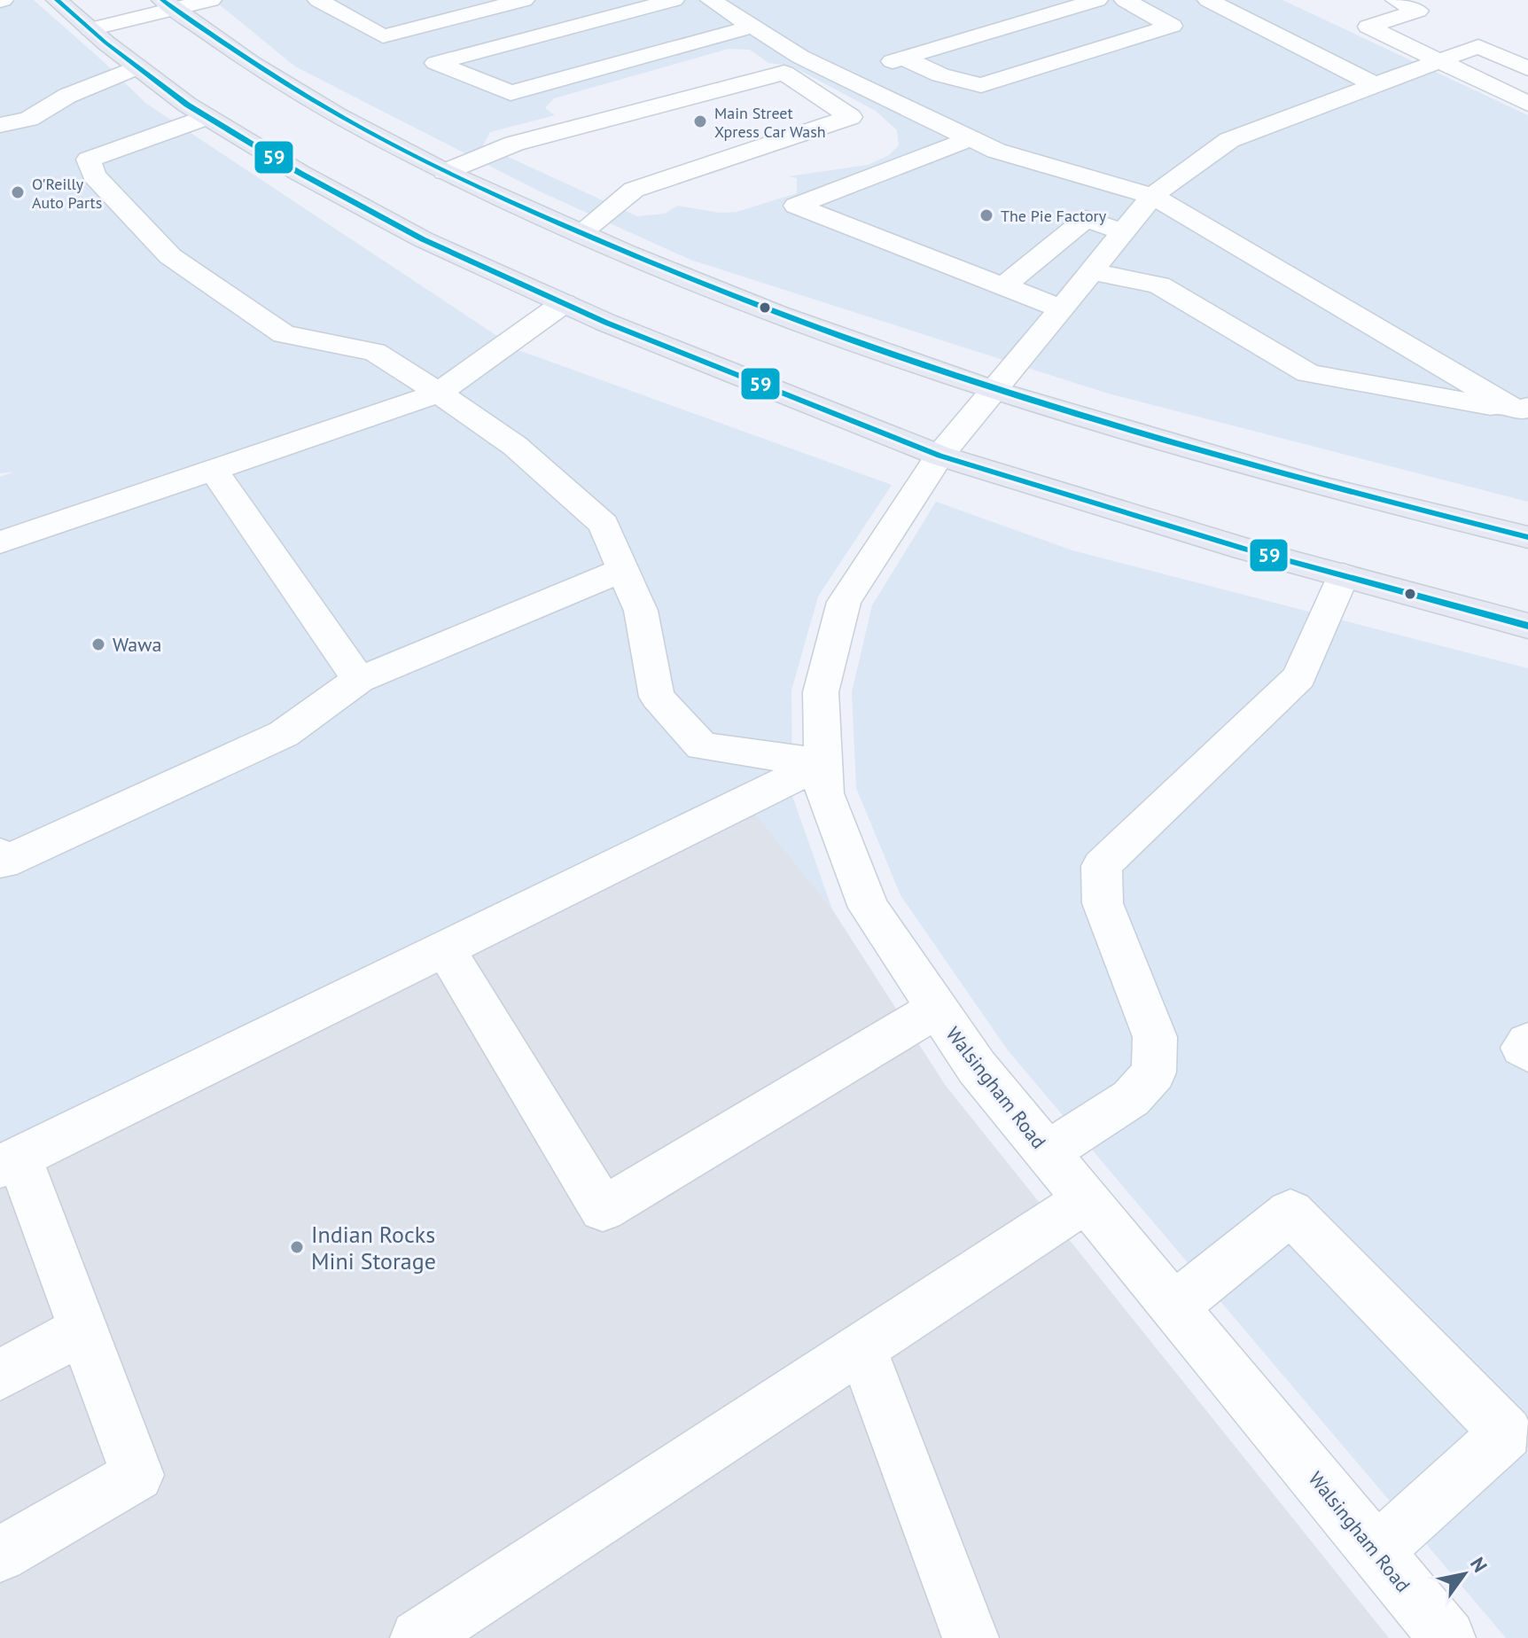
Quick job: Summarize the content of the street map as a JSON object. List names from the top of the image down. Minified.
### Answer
{"streets":{"street":["Walsingham Road"]},"places":["Main Street Xpress Car Wash","O'Reilly Auto Parts","The Pie Factory","Wawa","Indian Rocks Mini Storage"],"lines":["transit line 59"],"north":"top right"}
